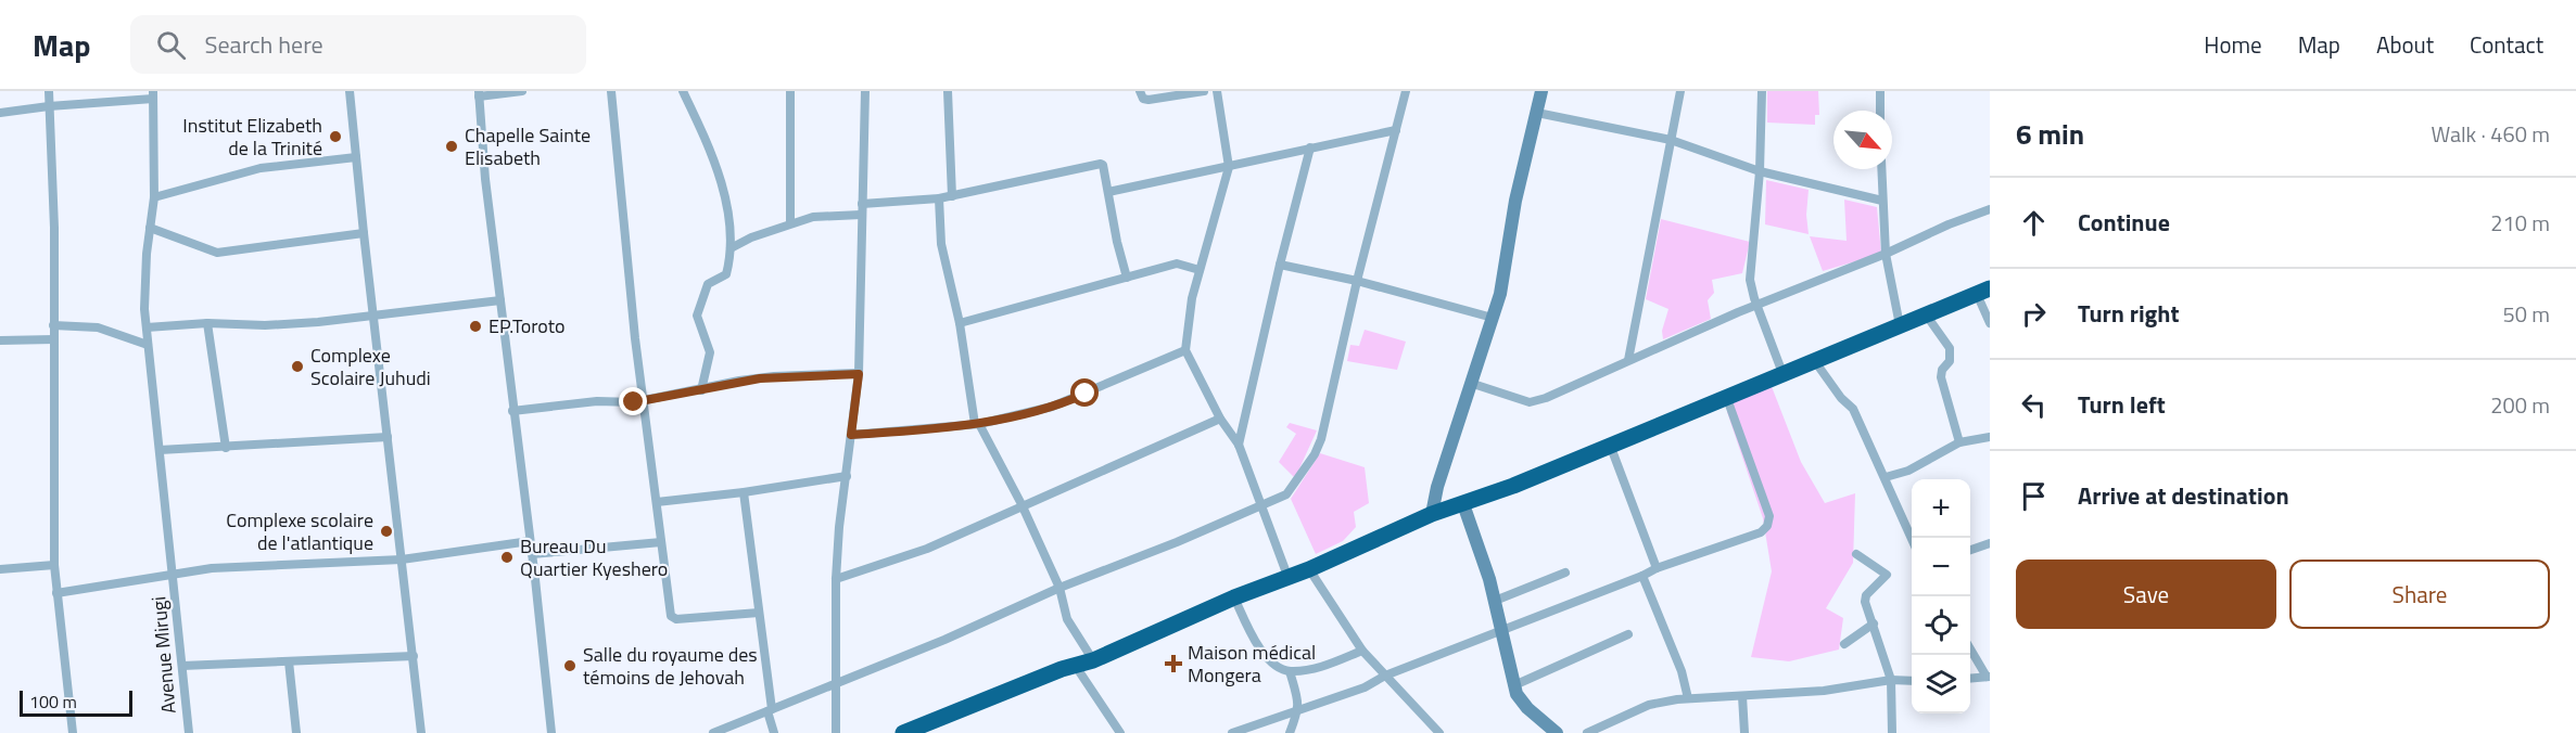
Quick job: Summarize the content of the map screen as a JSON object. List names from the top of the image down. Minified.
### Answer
{"streets":{"street":["Avenue Mirugi"]},"places":{"other":["Institut Elizabeth de la Trinité","Chapelle Sainte Elisabeth","EP.Toroto","Complexe Scolaire Juhudi","Complexe scolaire de l'atlantique","Bureau Du Quartier Kyeshero","Salle du royaume des témoins de Jehovah"],"health":["Maison médical Mongera"]},"scale_bar":"100 m","north":"bottom right","page":{"header":"Map","search":"Search here","nav":["Home","Map","About","Contact"],"heading":["6 min","Walk · 460 m"],"list":[["Continue","210 m"],["Turn right","50 m"],["Turn left","200 m"],"Arrive at destination"],"map_buttons":["+","−"],"buttons":["Save","Share"],"scale":"100 m"}}
